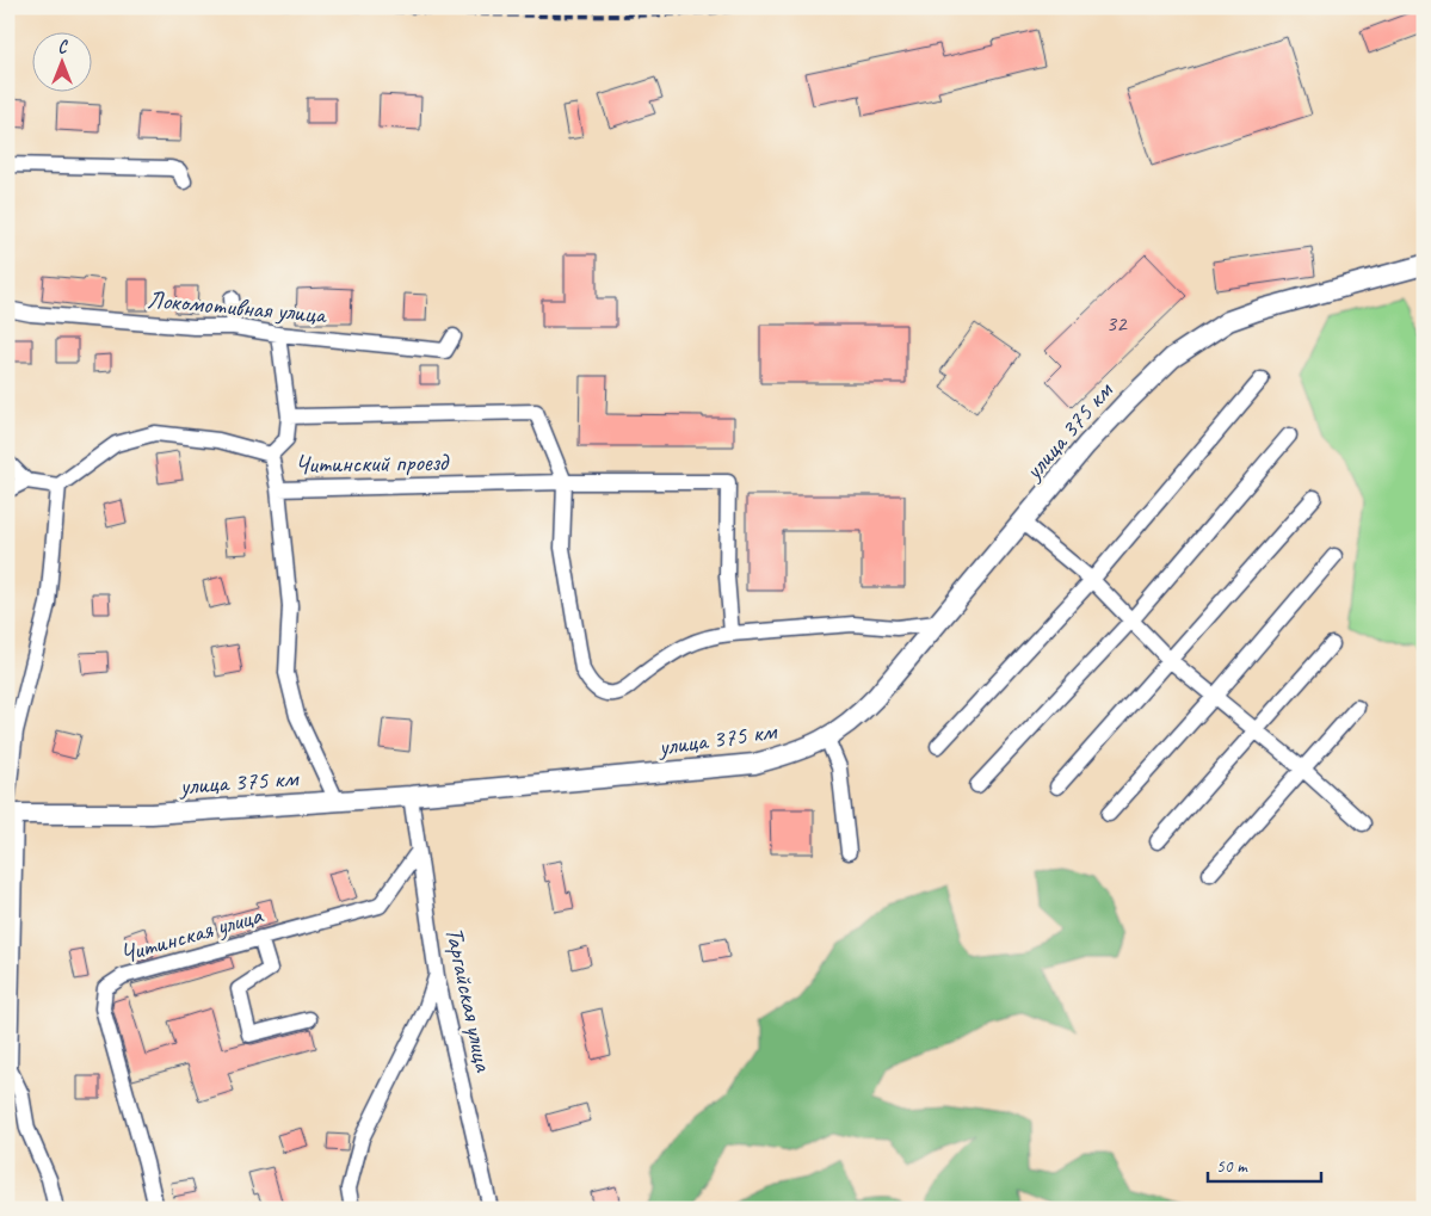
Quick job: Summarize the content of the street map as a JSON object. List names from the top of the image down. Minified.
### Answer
{"streets":{"main road":["улица 375 км"],"street":["Локомотивная улица","Читинский проезд","Читинская улица","Таргайская улица"]},"crossings":[["улица 375 км","Таргайская улица"],["Читинская улица","Таргайская улица"]],"house_numbers":["32"],"scale_bar":"50 m","north":"top"}
